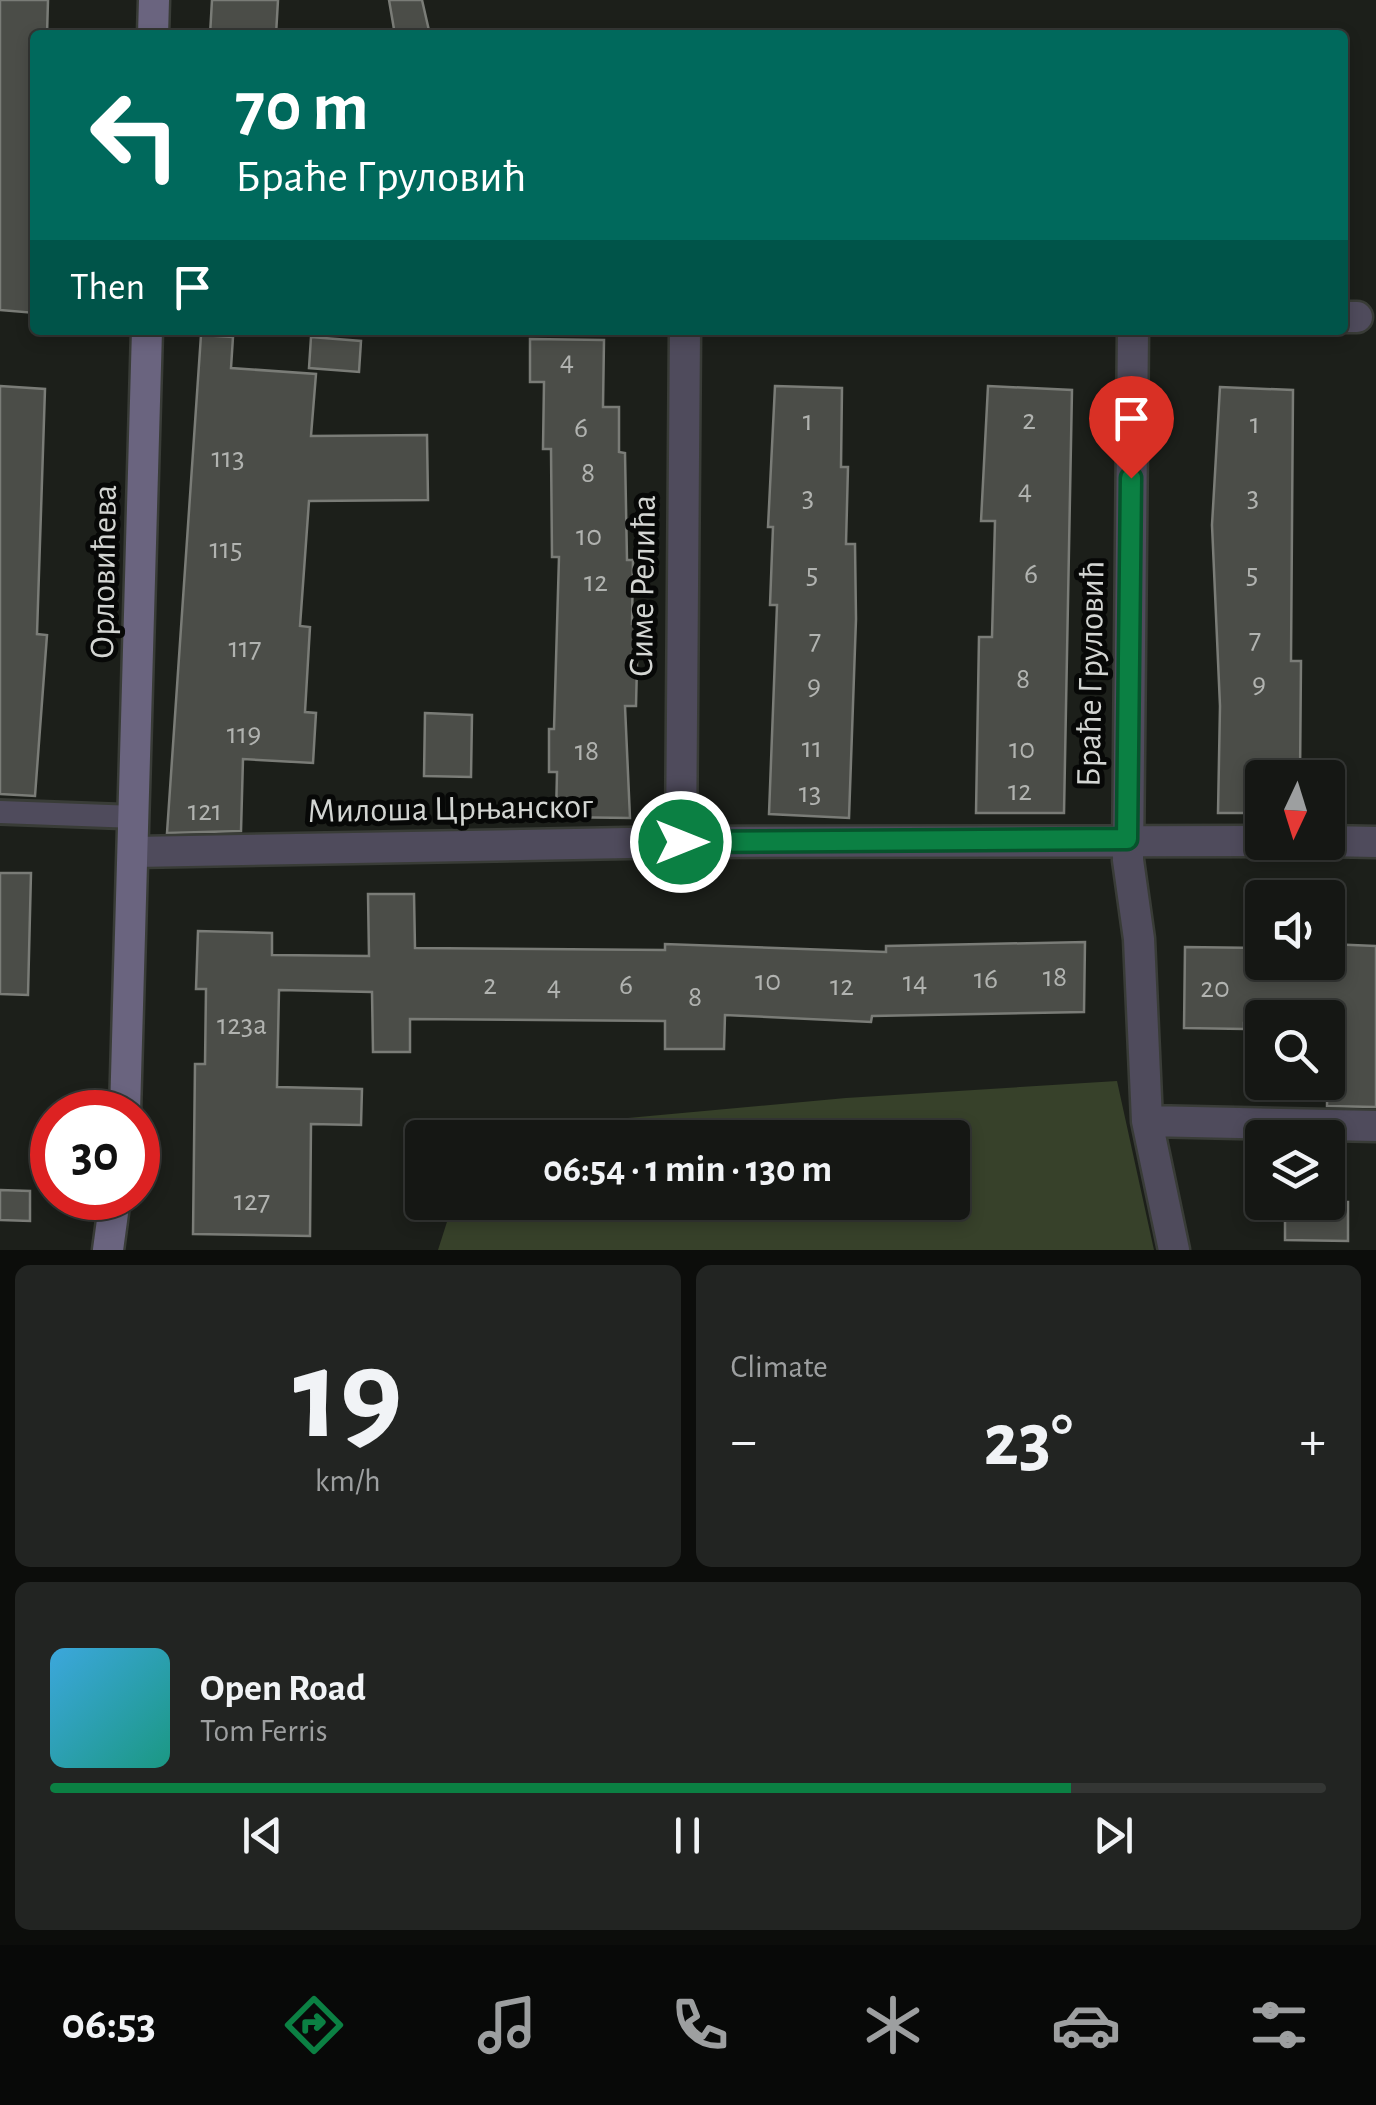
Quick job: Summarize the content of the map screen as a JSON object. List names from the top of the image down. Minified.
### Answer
{"streets":{"street":["Орловићева","Симе Релића","Браће Груловић","Милоша Црњанског"]},"crossings":[["Орловићева","Милоша Црњанског"],["Симе Релића","Милоша Црњанског"],["Браће Груловић","Милоша Црњанског"]],"house_numbers":["4","2","1","1","6","113","8","4","3","3","10","115","5","6","5","12","7","7","117","8","9","9","119","11","10","18","12","13","121","18","16","10","14","2","6","4","12","20","8","123a","127"],"north":"bottom","page":{"turn":["70 m","Браће Груловић"],"then":"Then","limit":"30","trip":"06:54 · 1 min · 130 m","tile":[["19","km/h"],"Climate"],"heat":["−","23°","+"],"song":["Open Road","Tom Ferris"],"tabs":"06:53"}}
